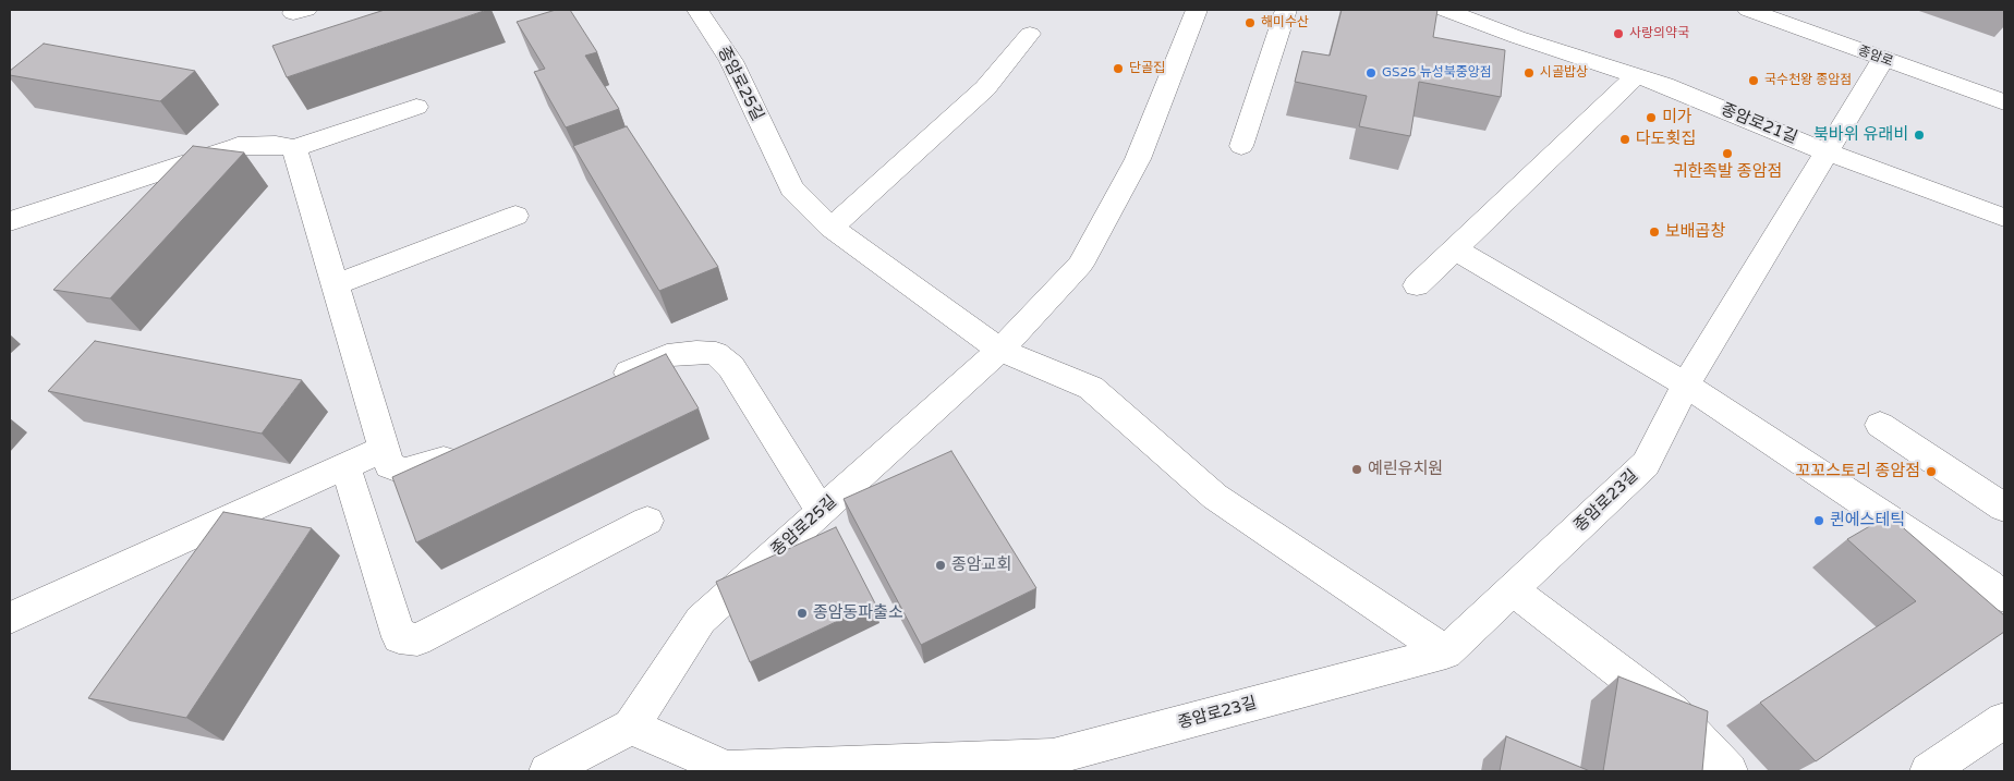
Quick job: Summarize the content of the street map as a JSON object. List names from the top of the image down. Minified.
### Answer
{"streets":{"street":["종암로","종암로25길","종암로21길","종암로23길"]},"crossings":[["종암로","종암로23길"],["종암로25길","종암로23길"],["종암로21길","종암로23길"]],"places":["해미수산","사랑의약국","단골집","GS25 뉴성북중앙점","시골밥상","국수천왕 종암점","미가","북바위 유래비","다도횟집","귀한족발 종암점","보배곱창","예린유치원","꼬꼬스토리 종암점","퀸에스테틱","종암교회","종암동파출소"]}
